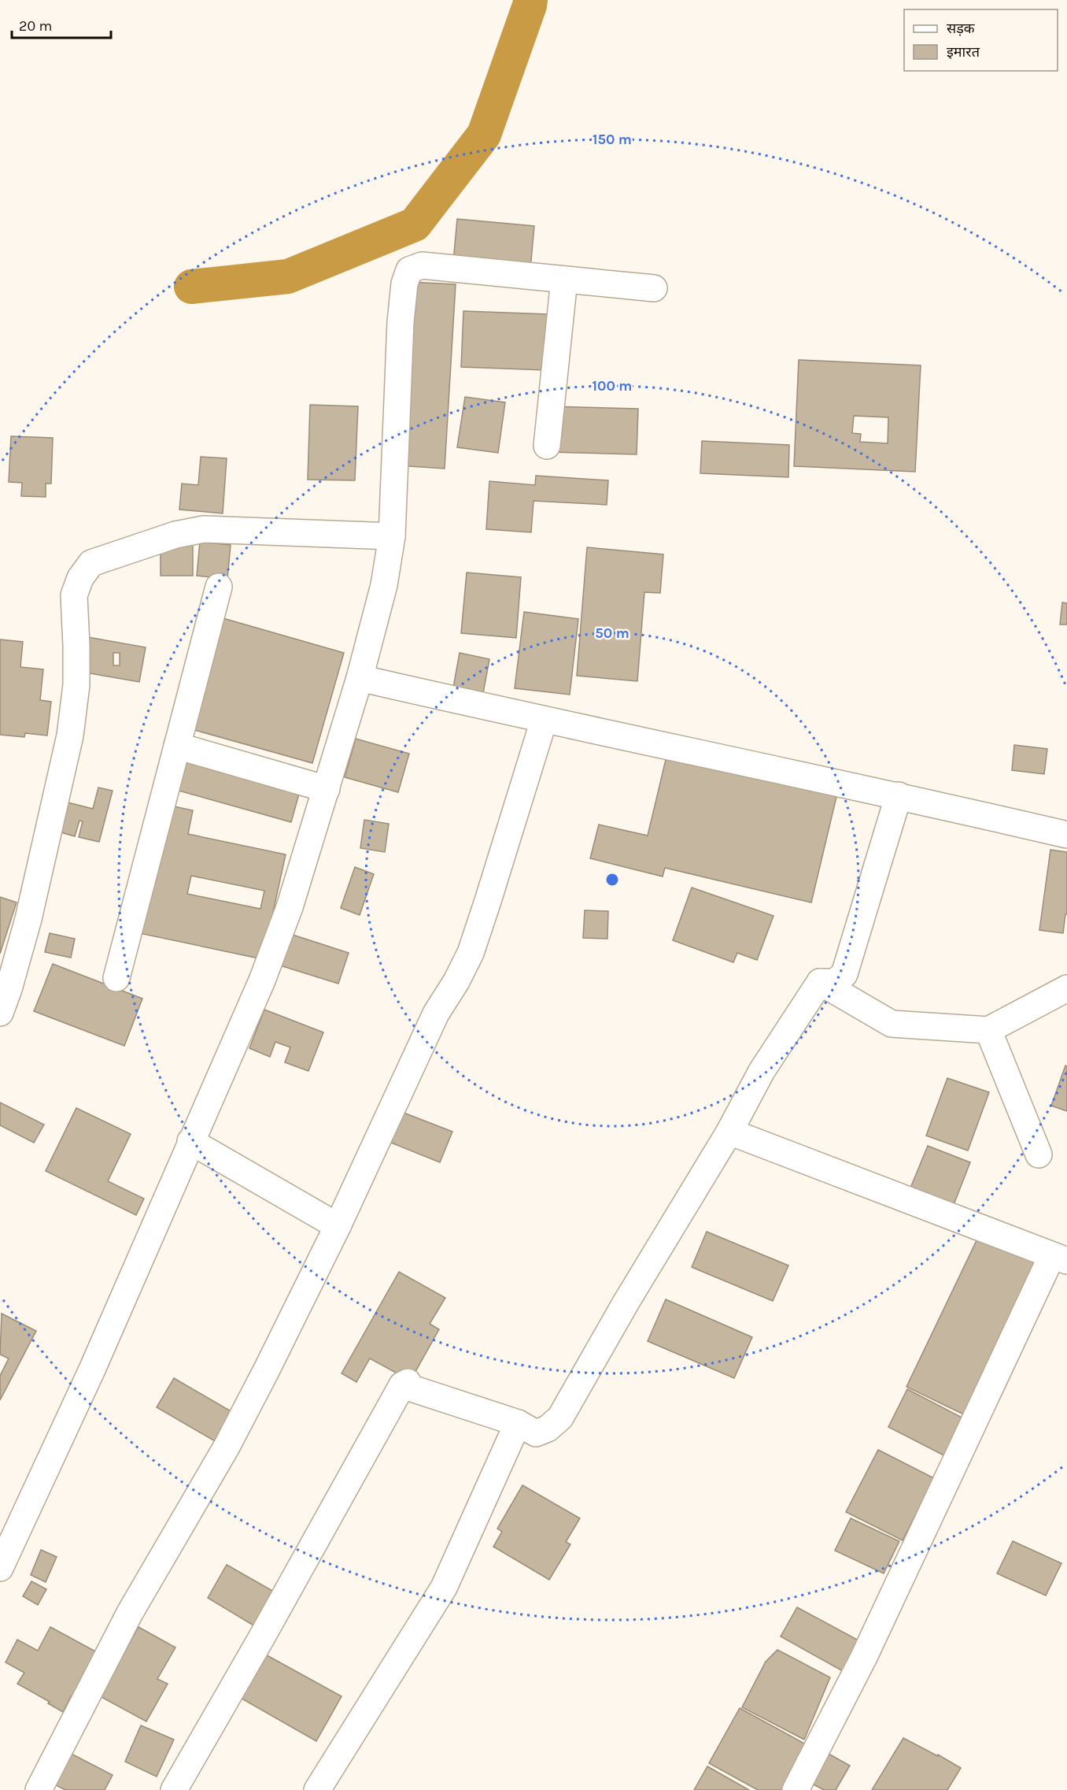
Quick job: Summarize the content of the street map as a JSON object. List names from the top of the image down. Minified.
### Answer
{"legend":["सड़क","इमारत"],"scale_bar":"20 m","rings":["150 m","100 m","50 m"]}
